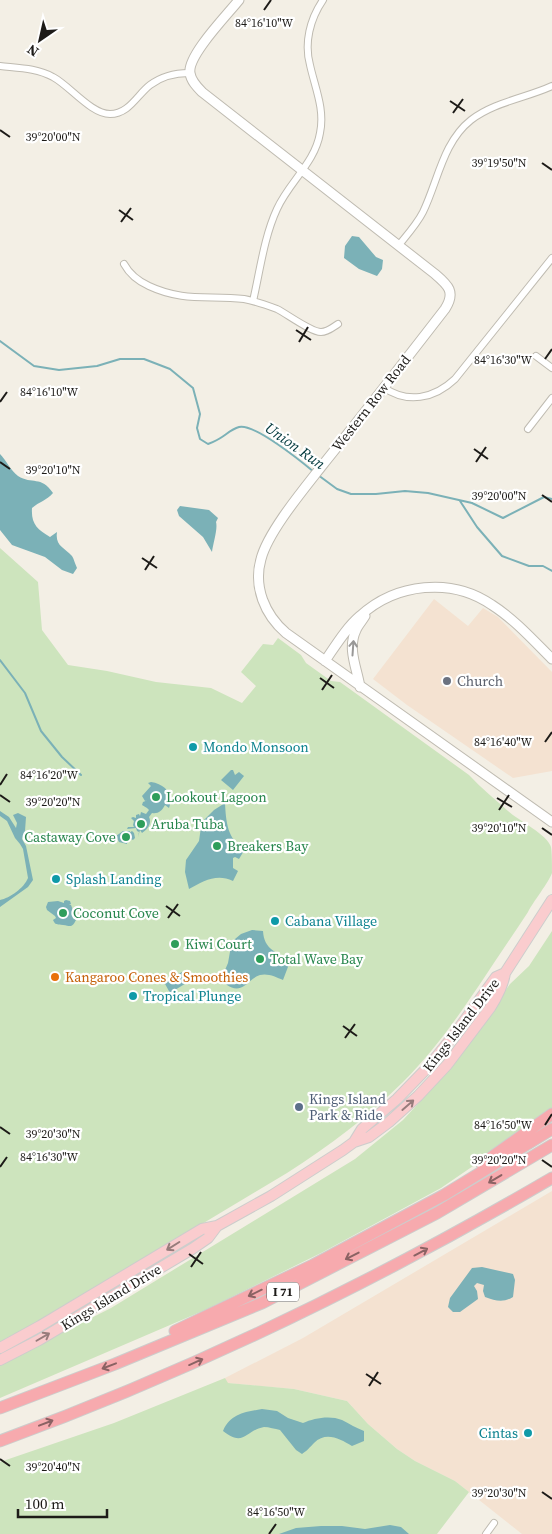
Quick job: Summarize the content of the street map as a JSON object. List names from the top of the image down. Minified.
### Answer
{"streets":{"highway":["I 71"],"main road":["Kings Island Drive"],"street":["Western Row Road"]},"water":["Union Run"],"places":["Church","Mondo Monsoon","Lookout Lagoon","Aruba Tuba","Castaway Cove","Breakers Bay","Splash Landing","Coconut Cove","Cabana Village","Kiwi Court","Total Wave Bay","Kangaroo Cones & Smoothies","Tropical Plunge","Kings Island Park & Ride","Cintas"],"scale_bar":"100 m","north":"bottom left","coordinates":["84°16'10\"W","39°20'00\"N","39°19'50\"N","84°16'30\"W","39°20'10\"N","84°16'40\"W","84°16'20\"W","39°20'20\"N","84°16'50\"W","39°20'30\"N","39°20'40\"N"]}
